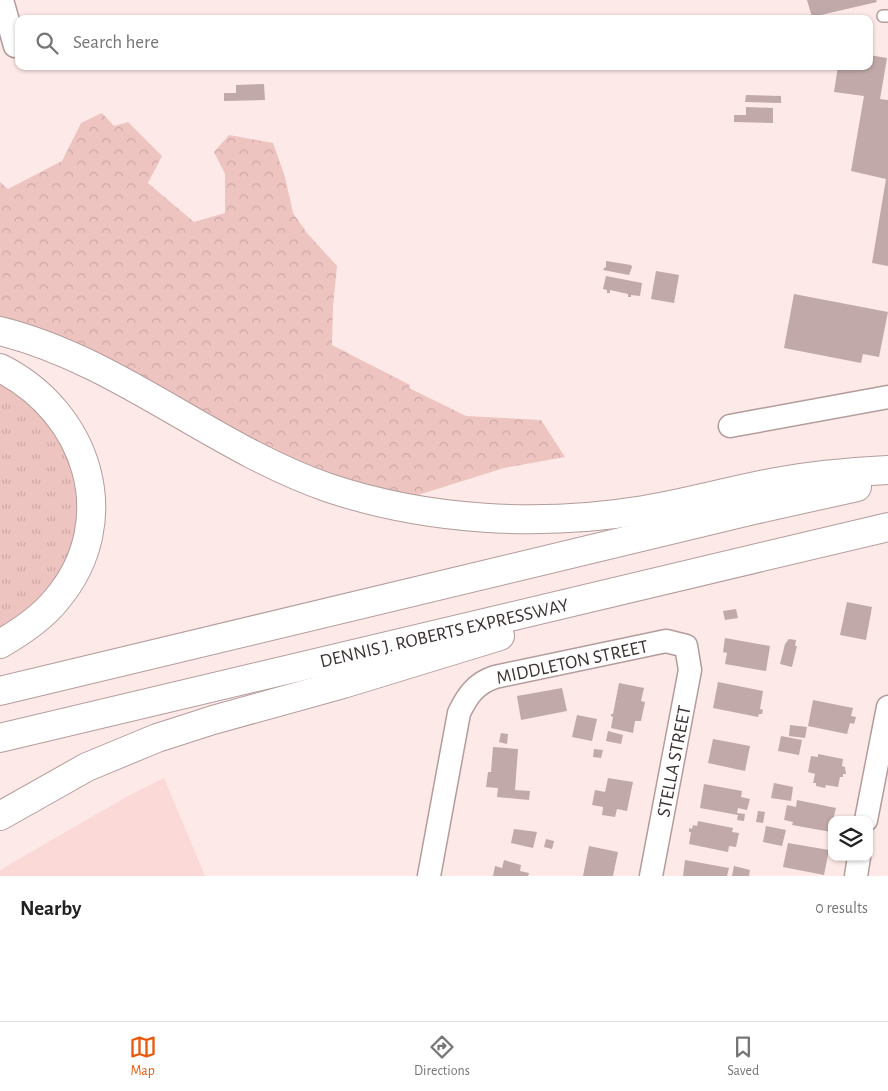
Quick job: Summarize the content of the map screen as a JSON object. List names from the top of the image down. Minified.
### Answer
{"streets":{"highway":["DENNIS J. ROBERTS EXPRESSWAY"],"street":["MIDDLETON STREET","STELLA STREET"]},"crossings":[["MIDDLETON STREET","STELLA STREET"]],"page":{"search":"Search here","heading":["Nearby","0 results"],"nav":["Map","Directions","Saved"]}}
